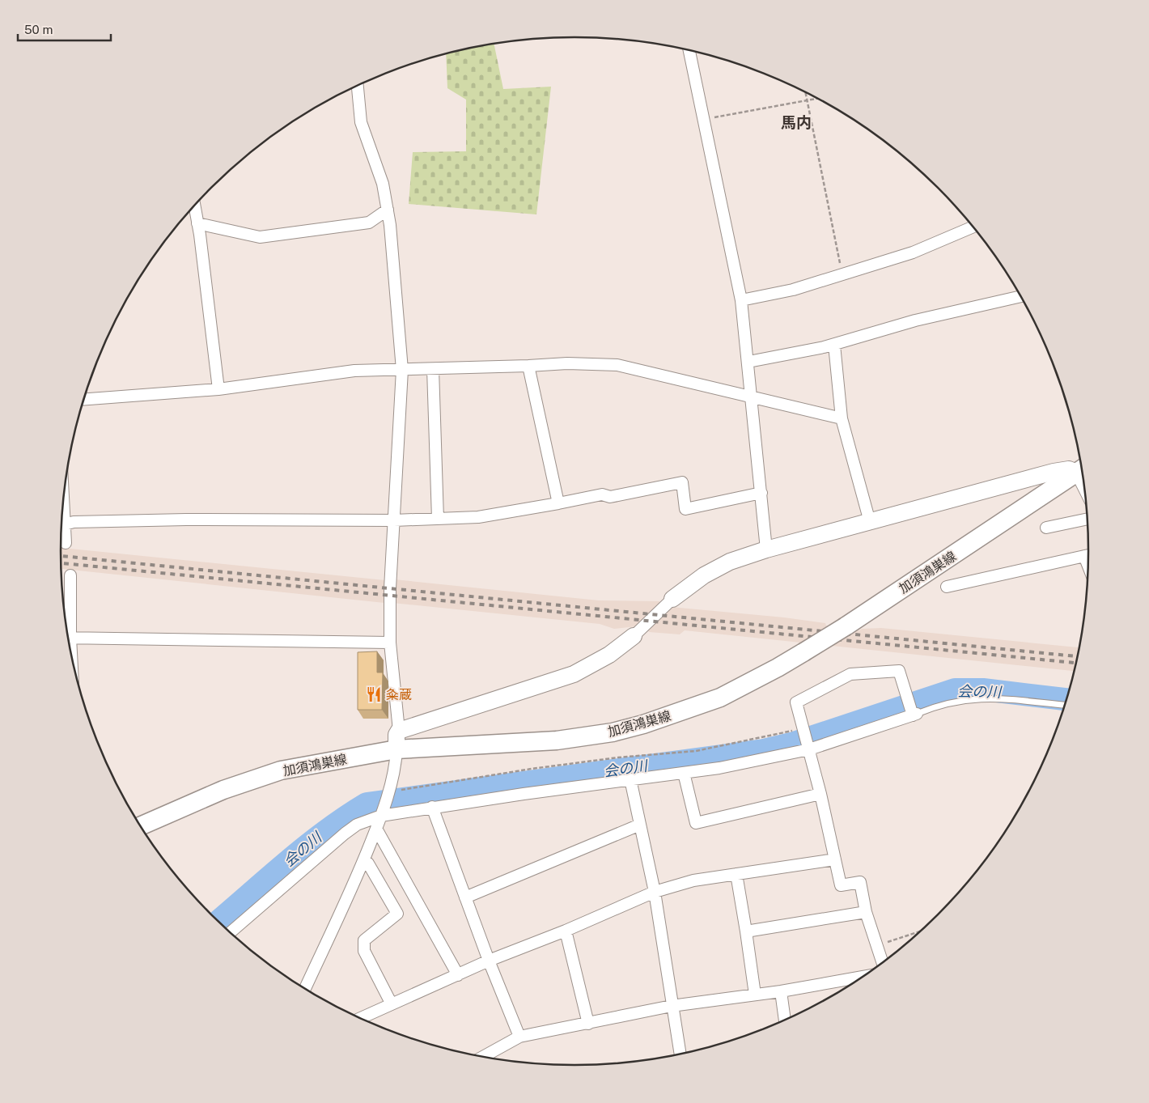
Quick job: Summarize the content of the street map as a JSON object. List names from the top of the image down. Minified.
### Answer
{"streets":{"main road":["加須鴻巣線"]},"districts":["馬内"],"water":["会の川"],"places":{"restaurant":["粂蔵"]},"scale_bar":"50 m"}
